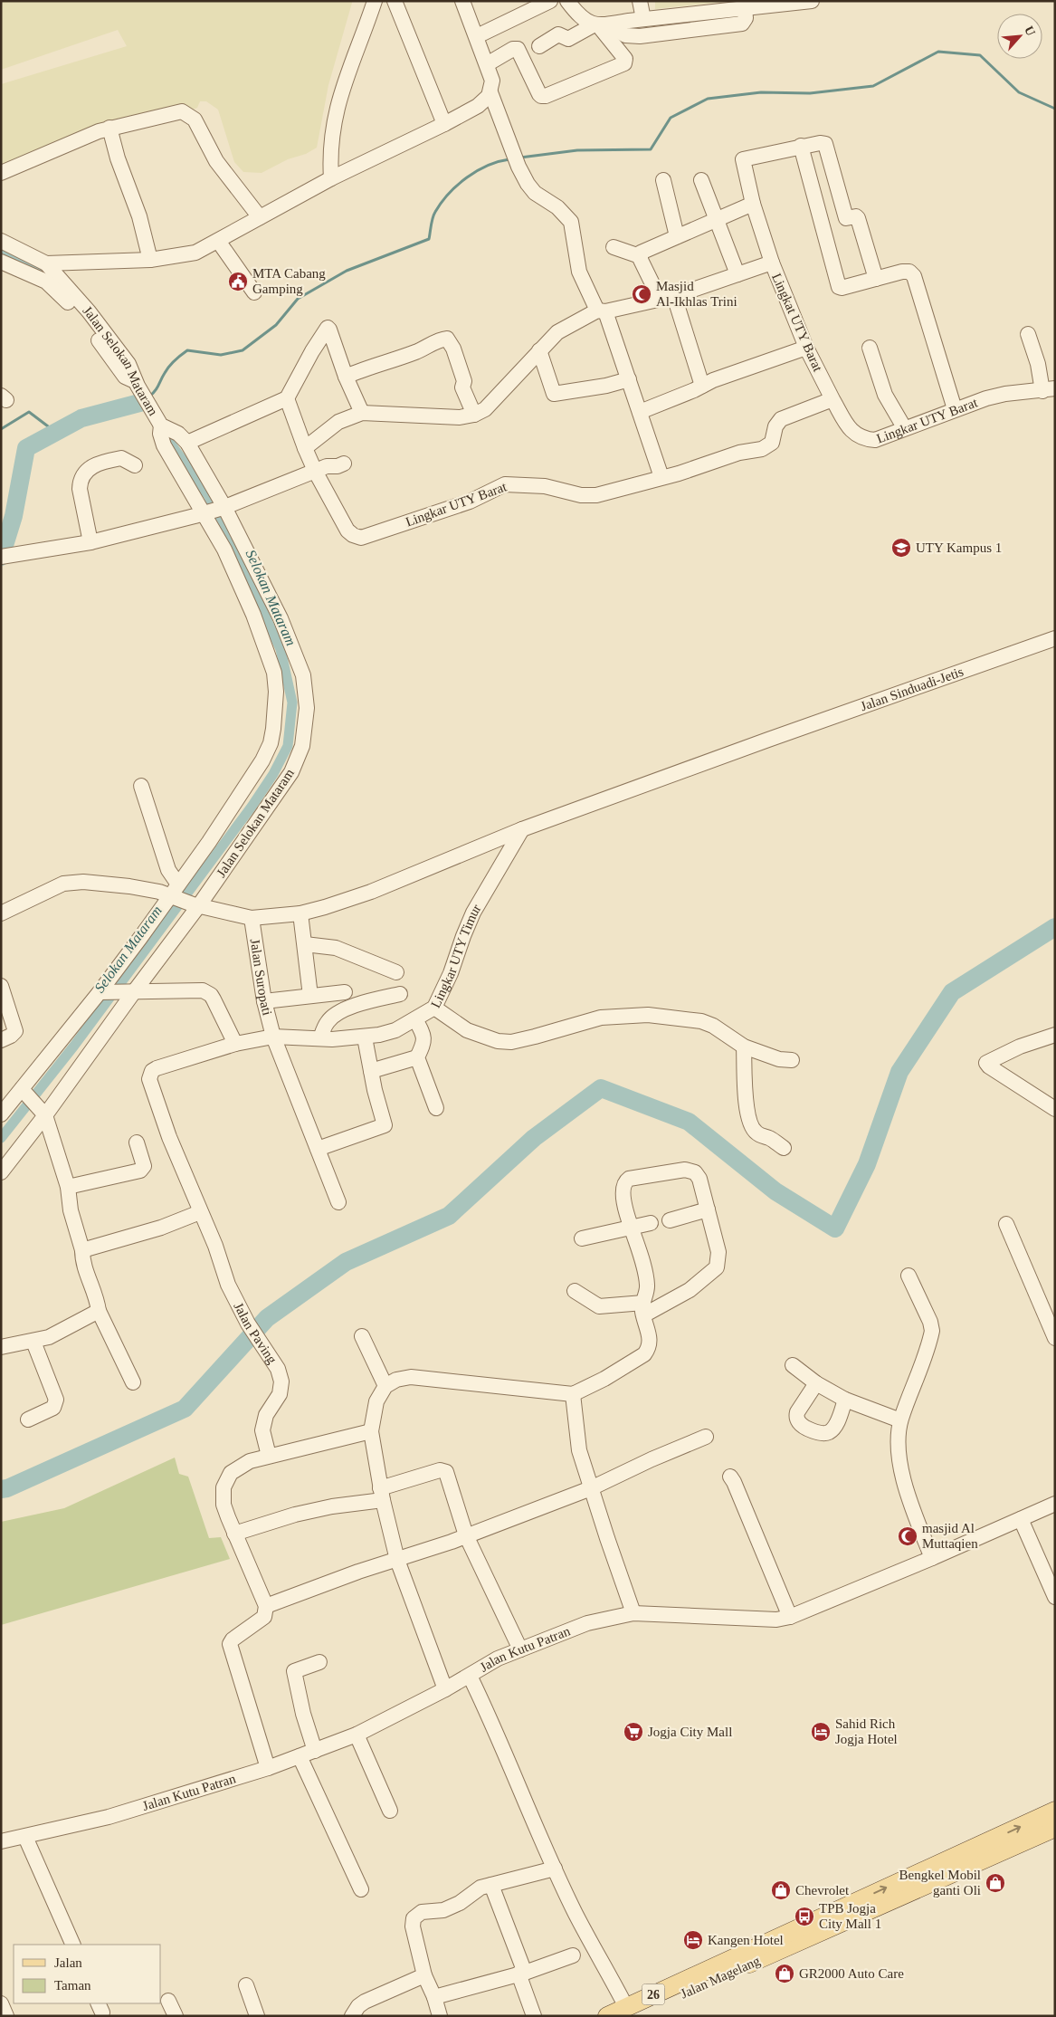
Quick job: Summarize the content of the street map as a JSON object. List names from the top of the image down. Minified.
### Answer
{"streets":{"main road":["Jalan Magelang","26"],"street":["Lingkat UTY Barat","Jalan Selokan Mataram","Lingkar UTY Barat","Jalan Sinduadi-Jetis","Lingkar UTY Timur","Jalan Suropati","Jalan Paving","Jalan Kutu Patran"]},"crossings":[["Lingkat UTY Barat","Lingkar UTY Barat"],["Jalan Sinduadi-Jetis","Lingkar UTY Timur"],["Lingkar UTY Timur","Jalan Suropati"],["Lingkar UTY Timur","Jalan Paving"]],"water":["Selokan Mataram"],"places":{"public building":["MTA Cabang Gamping"],"mosque":["Masjid Al-Ikhlas Trini","masjid Al Muttaqien"],"school or university":["UTY Kampus 1"],"supermarket":["Jogja City Mall"],"hotel":["Sahid Rich Jogja Hotel","Kangen Hotel"],"shop":["Bengkel Mobil ganti Oli","Chevrolet","GR2000 Auto Care"],"bus stop":["TPB Jogja City Mall 1"]},"legend":["Jalan","Taman"],"north":"top right"}
